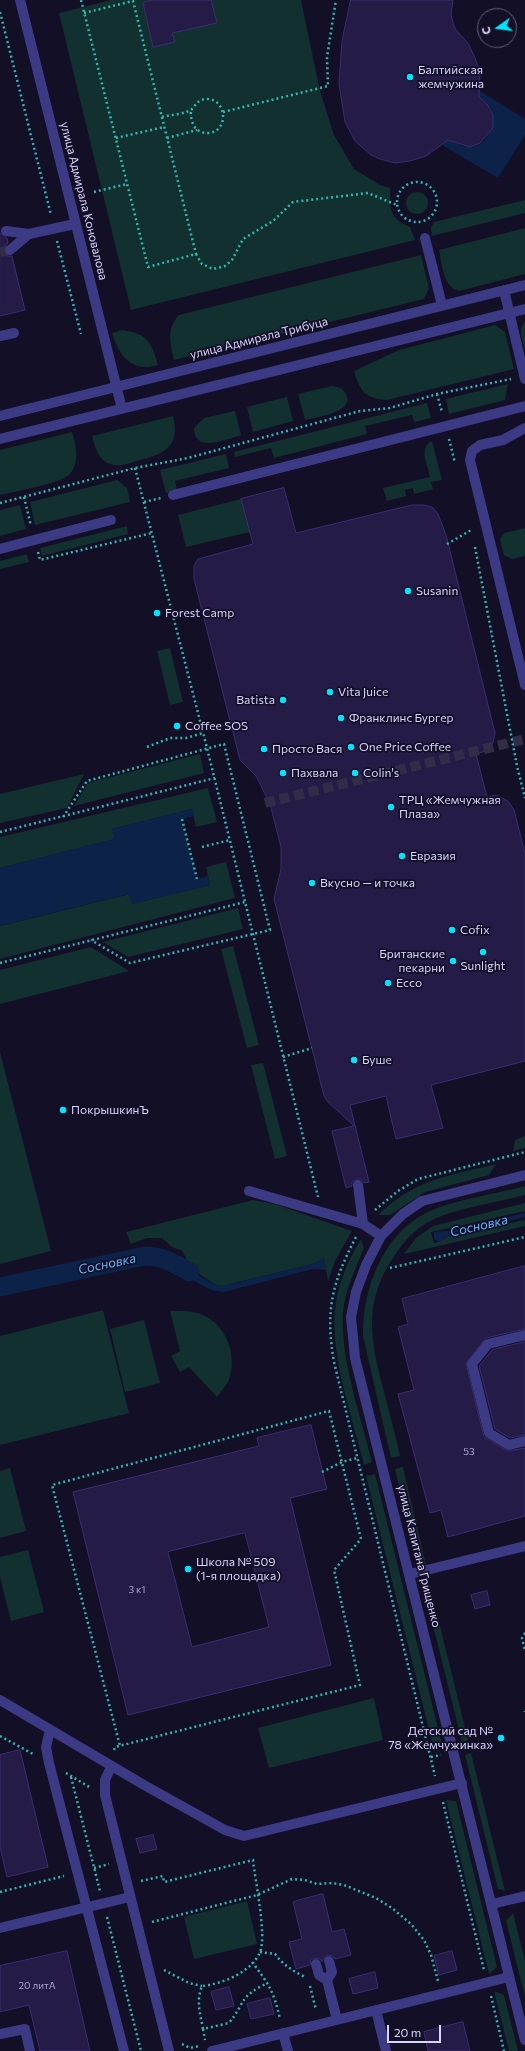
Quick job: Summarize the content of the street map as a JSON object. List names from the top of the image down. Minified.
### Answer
{"streets":{"street":["улица Адмирала Коновалова","улица Адмирала Трибуца","улица Капитана Грищенко"]},"crossings":[["улица Адмирала Коновалова","улица Адмирала Трибуца"]],"water":["Сосновка"],"places":["Балтийская жемчужина","Susanin","Forest Camp","Vita Juice","Batista","Франклинс Бургер","Coffee SOS","One Price Coffee","Просто Вася","Пахвала","Colin's","ТРЦ «Жемчужная Плаза»","Евразия","Вкусно — и точка","Cofix","Sunlight","Британские пекарни","Ecco","Буше","ПокрышкинЪ","Школа № 509 (1-я площадка)","Детский сад № 78 «Жемчужинка»"],"house_numbers":["53","3 к1","20 литА"],"scale_bar":"20 m","north":"left"}
